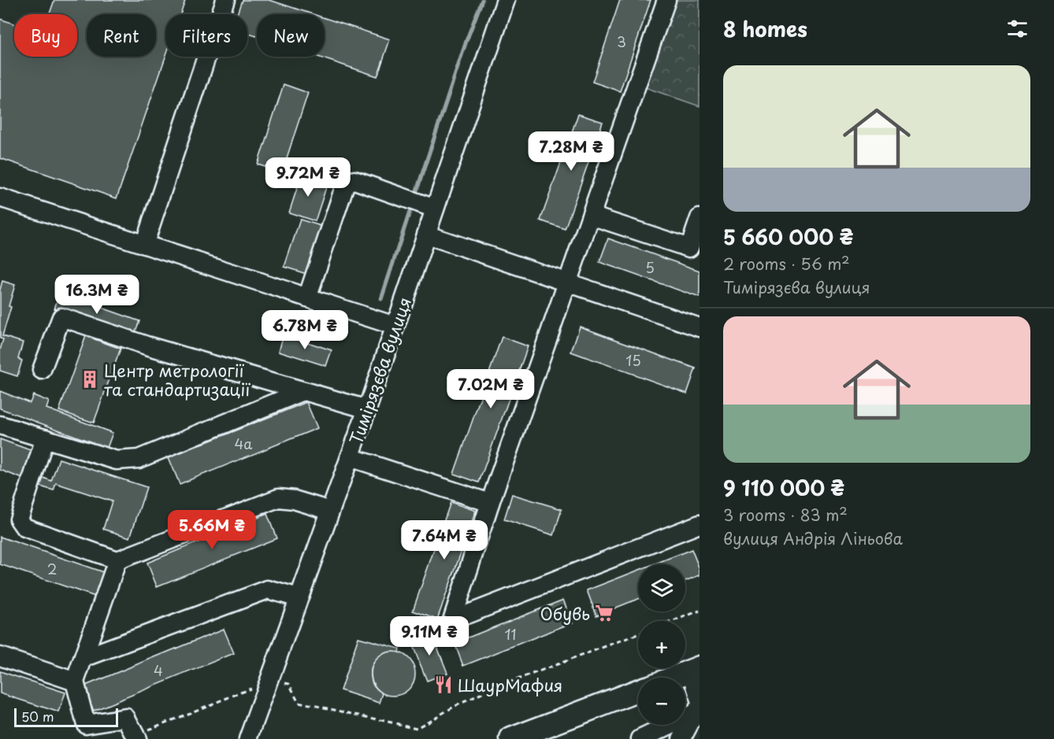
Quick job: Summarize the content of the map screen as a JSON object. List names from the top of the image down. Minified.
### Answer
{"streets":{"street":["Тимірязєва вулиця"]},"places":{"building":["Центр метрології та стандартизації"],"supermarket":["Обувь"],"restaurant":["ШаурМафия"]},"house_numbers":["3","5","15","4а","2","11","4"],"scale_bar":"50 m","page":{"heading":"8 homes","chip":["Buy","Rent","Filters","New"],"list":[{"name":"5 660 000 ₴","note":"2 rooms · 56 m² · Тимірязєва вулиця"},{"name":"9 110 000 ₴","note":"3 rooms · 83 m² · вулиця Андрія Ліньова"}],"price":["7.28M ₴","9.72M ₴","16.3M ₴","6.78M ₴","7.02M ₴","5.66M ₴","7.64M ₴","9.11M ₴"],"map_buttons":["+","−"],"scale":"50 m"}}
